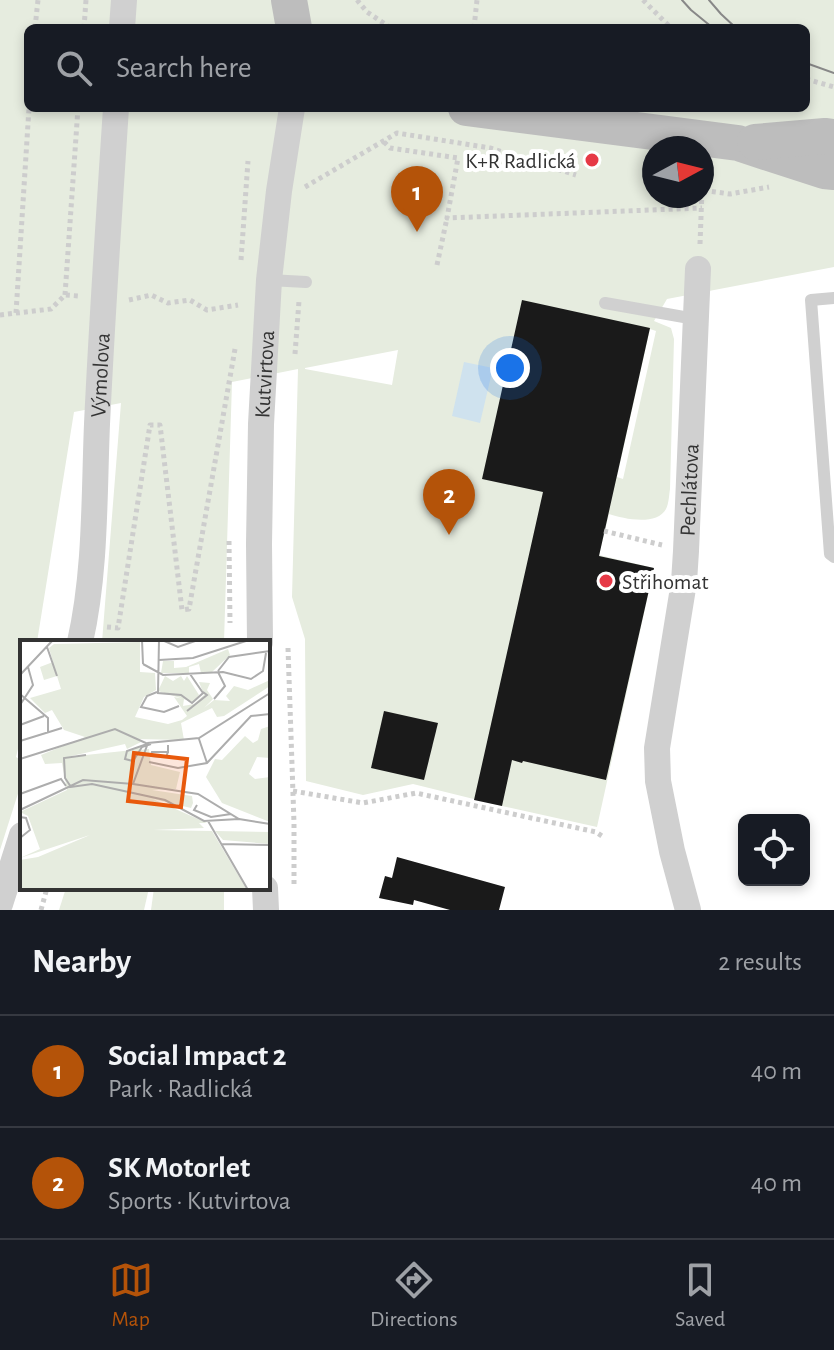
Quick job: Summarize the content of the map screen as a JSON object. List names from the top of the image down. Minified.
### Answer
{"streets":{"street":["Kutvirtova","Výmolova","Pechlátova"]},"places":["K+R Radlická","Střihomat"],"north":"right","page":{"search":"Search here","pins":["1","2"],"heading":["Nearby","2 results"],"list":[{"mark":"1","name":"Social Impact 2","note":"Park · Radlická","value":"40 m"},{"mark":"2","name":"SK Motorlet","note":"Sports · Kutvirtova","value":"40 m"}],"nav":["Map","Directions","Saved"]}}
